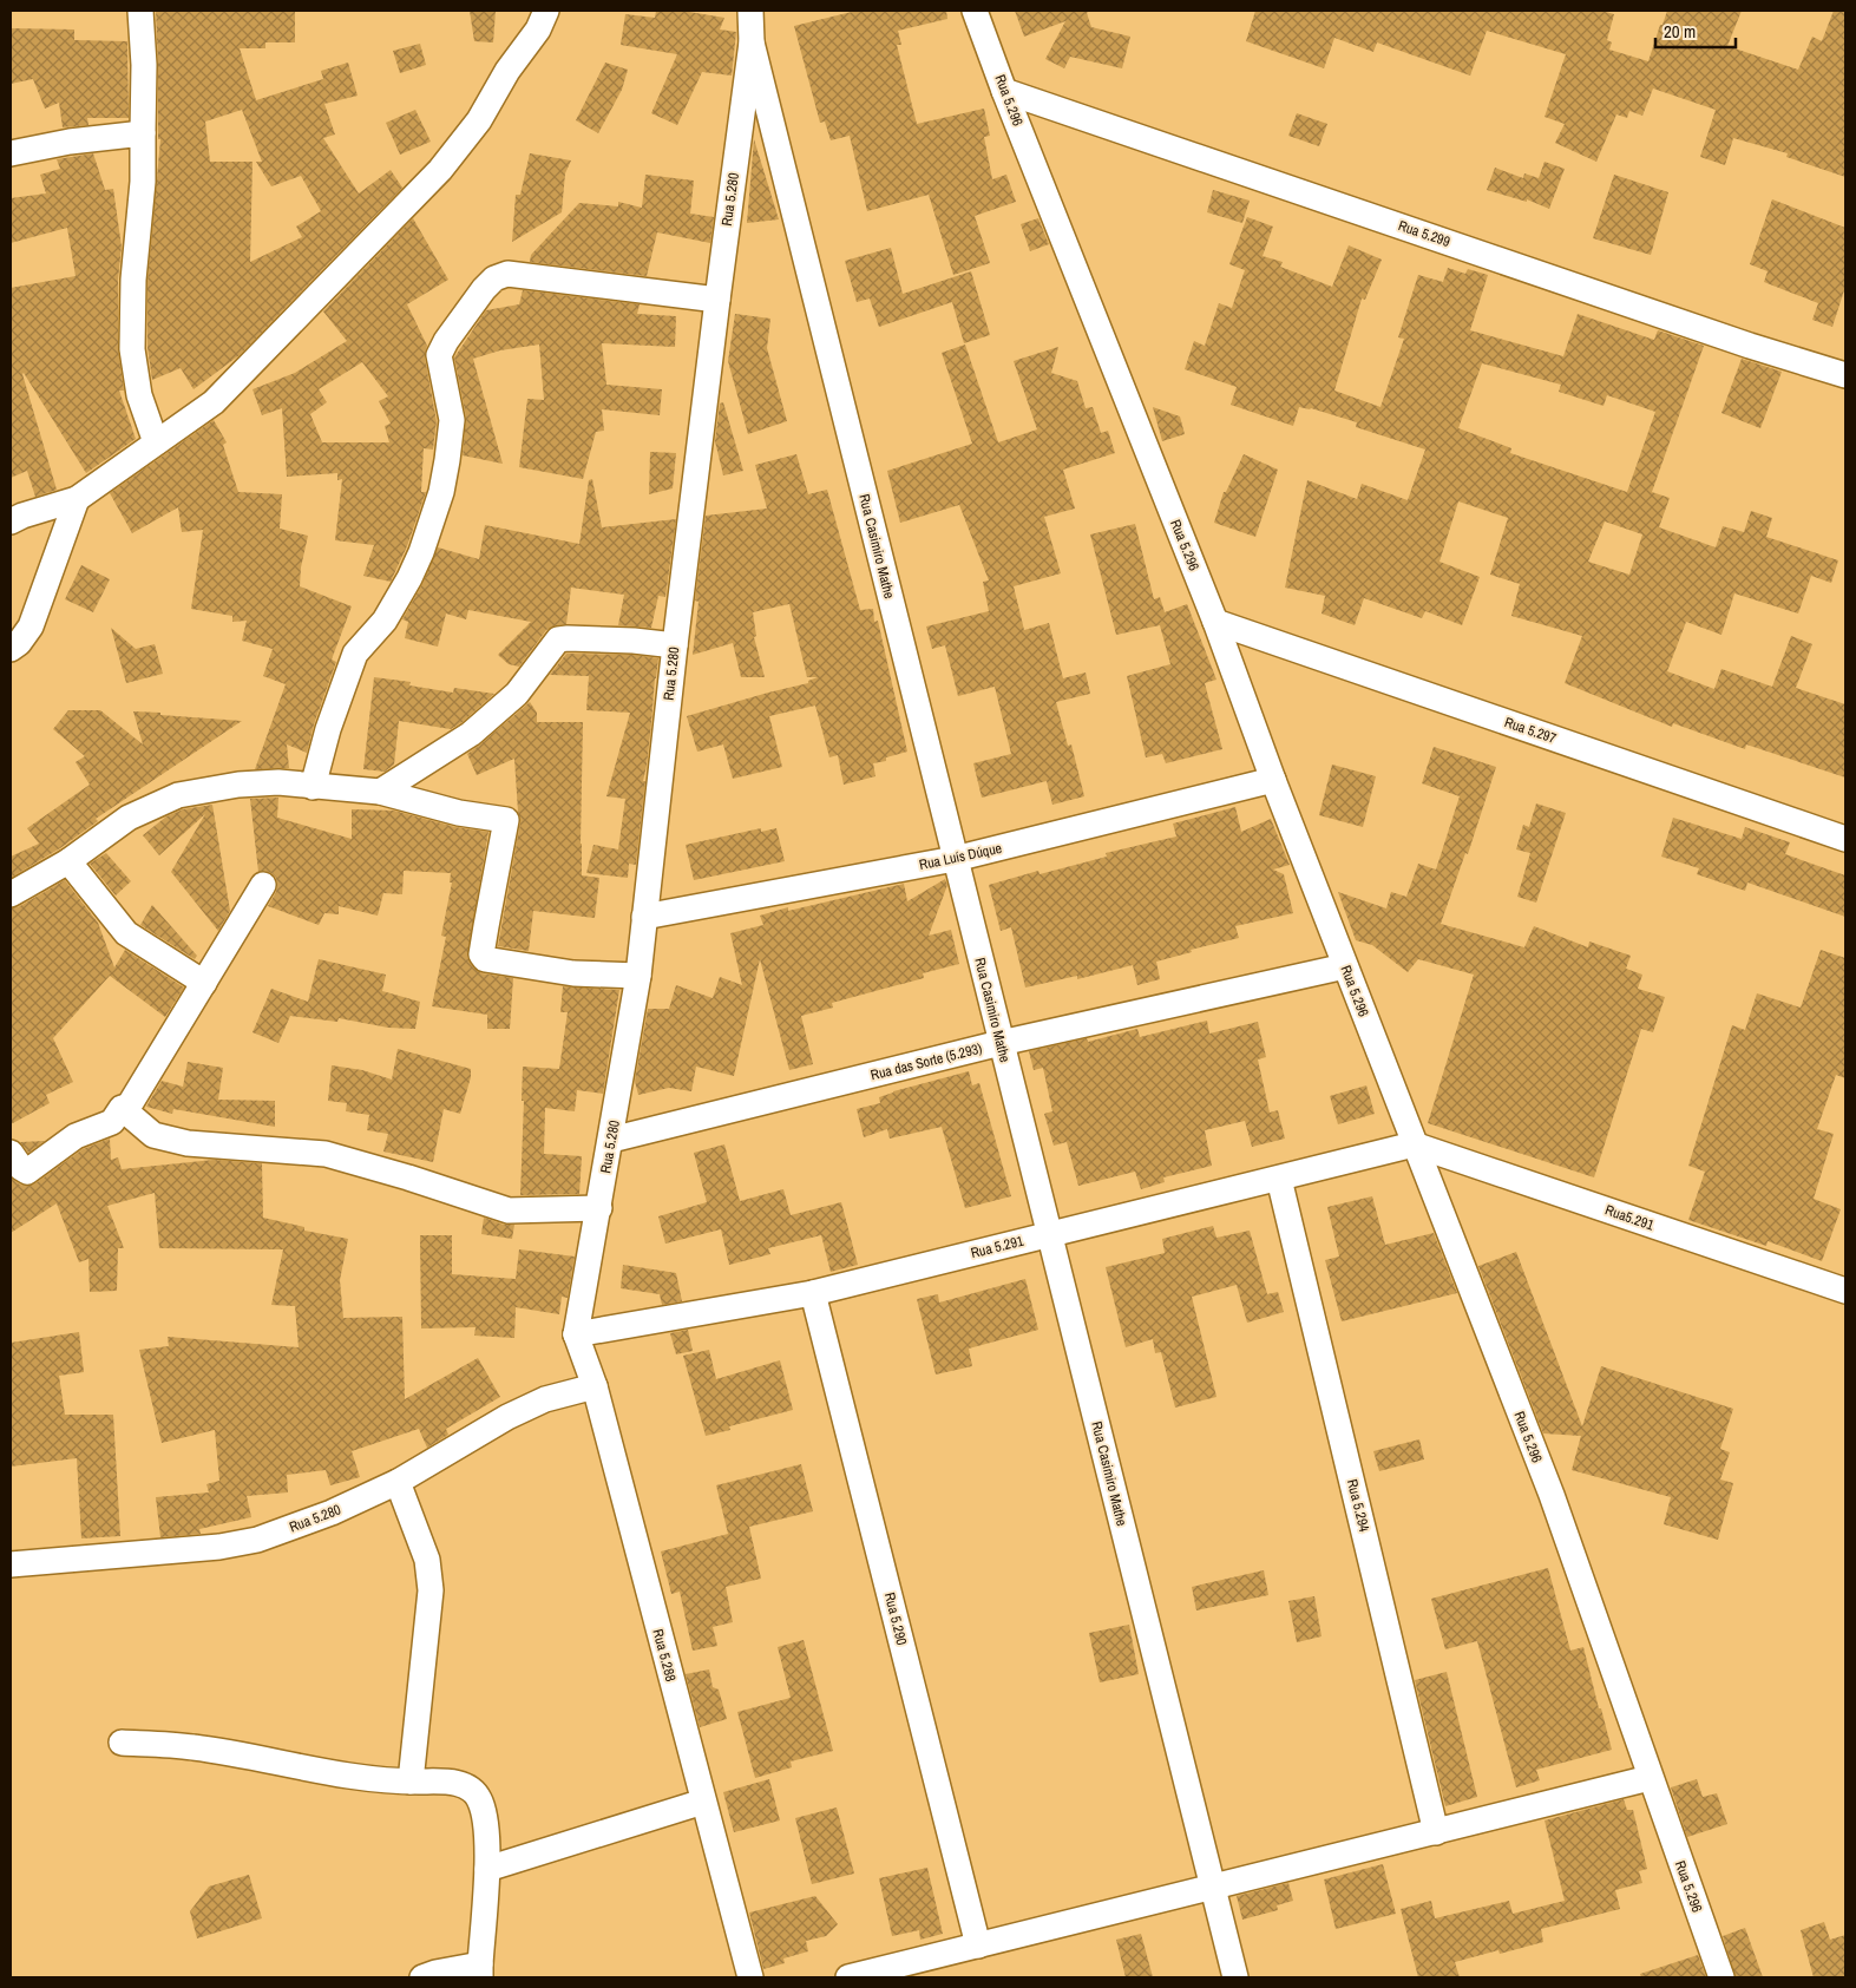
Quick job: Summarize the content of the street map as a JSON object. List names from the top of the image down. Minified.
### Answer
{"streets":{"street":["Rua 5.296","Rua 5.280","Rua 5.299","Rua Casimiro Mathe","Rua 5.297","Rua Luís Dúque","Rua das Sorte (5.293)","Rua5.291","Rua 5.291","Rua 5.294","Rua 5.290","Rua 5.288"]},"crossings":[["Rua 5.296","Rua 5.299"],["Rua 5.296","Rua 5.297"],["Rua 5.296","Rua Luís Dúque"],["Rua 5.296","Rua das Sorte (5.293)"],["Rua 5.296","Rua5.291"],["Rua 5.296","Rua 5.291"],["Rua 5.280","Rua Casimiro Mathe"],["Rua 5.280","Rua Luís Dúque"],["Rua 5.280","Rua das Sorte (5.293)"],["Rua 5.280","Rua 5.291"],["Rua 5.280","Rua 5.288"],["Rua Casimiro Mathe","Rua Luís Dúque"],["Rua Casimiro Mathe","Rua das Sorte (5.293)"],["Rua Casimiro Mathe","Rua 5.291"],["Rua5.291","Rua 5.291"],["Rua 5.291","Rua 5.294"],["Rua 5.291","Rua 5.290"],["Rua 5.291","Rua 5.288"]],"scale_bar":"20 m"}
